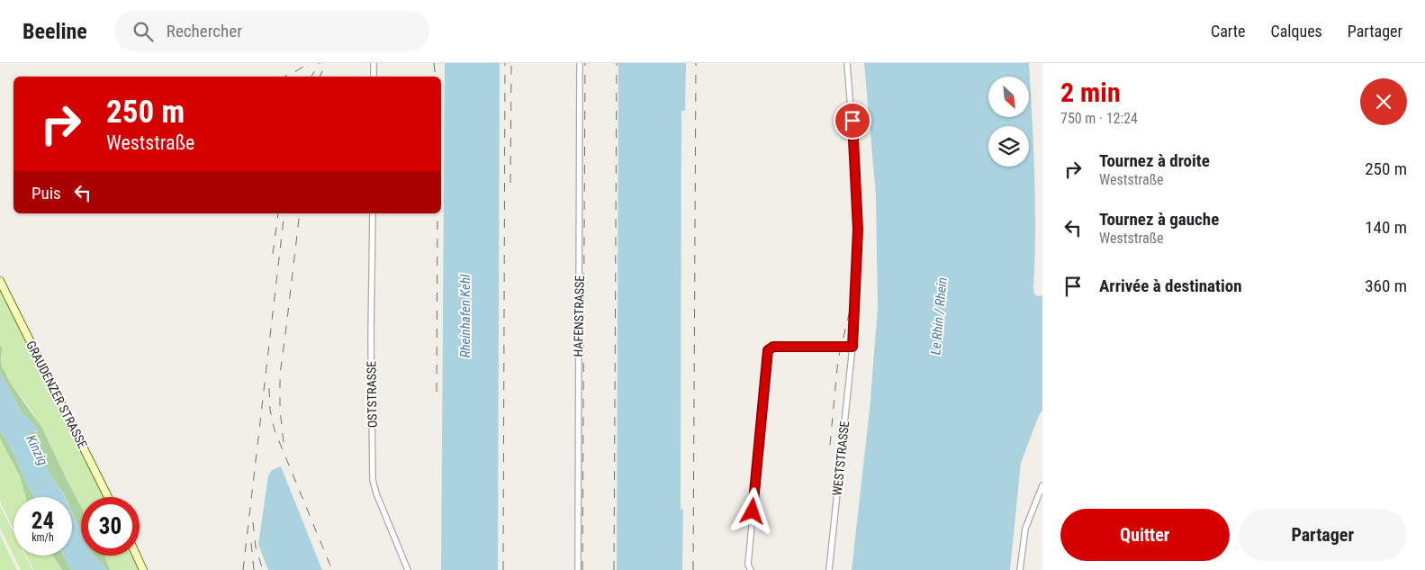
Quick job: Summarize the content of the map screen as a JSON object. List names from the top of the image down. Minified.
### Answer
{"streets":{"street":["HAFENSTRASSE","GRAUDENZER STRASSE","OSTSTRASSE","WESTSTRASSE"]},"water":["Rheinhafen Kehl","Le Rhin / Rhein","Kinzig"],"north":"bottom right","page":{"header":"Beeline","search":"Rechercher","nav":["Carte","Calques","Partager"],"heading":["2 min","750 m · 12:24"],"turn":["250 m","Weststraße"],"list":[{"name":"Tournez à droite","note":"Weststraße","value":"250 m"},{"name":"Tournez à gauche","note":"Weststraße","value":"140 m"},{"name":"Arrivée à destination","value":"360 m"}],"then":"Puis","speed":"24 km/h","limit":"30","buttons":["Quitter","Partager"]}}
